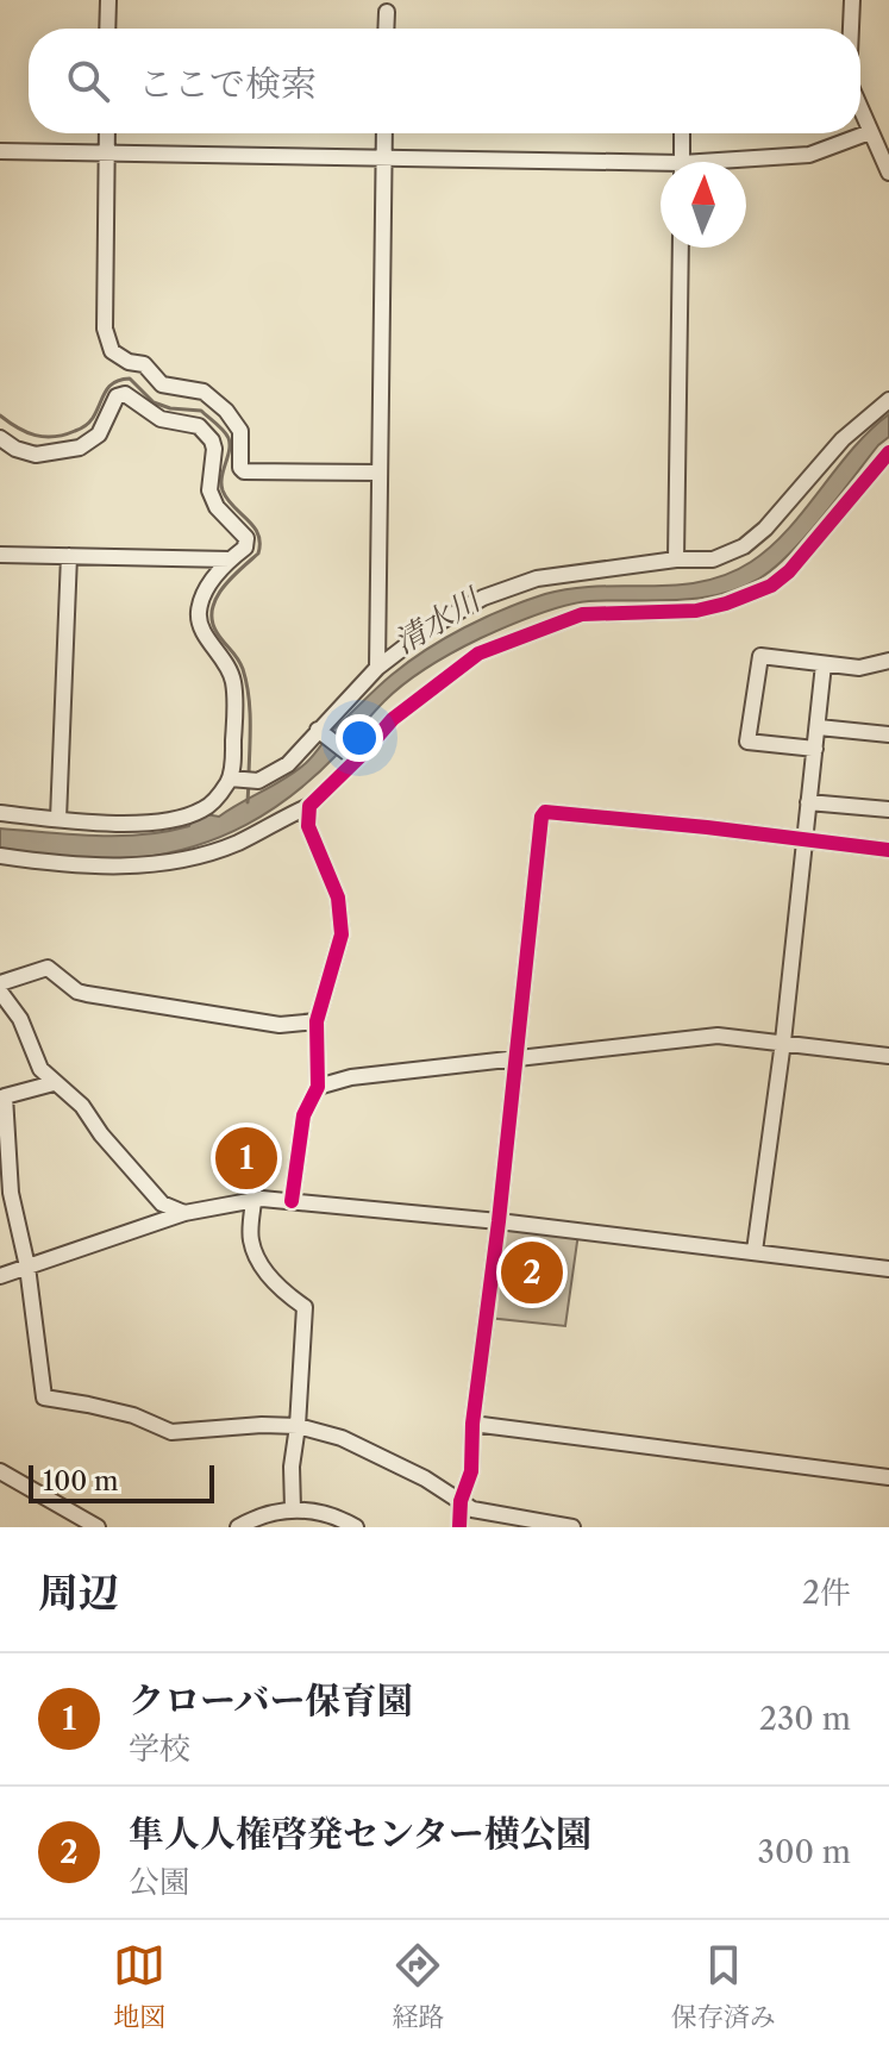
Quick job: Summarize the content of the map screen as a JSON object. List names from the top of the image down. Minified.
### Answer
{"water":["清水川"],"scale_bar":"100 m","north":"top","page":{"search":"ここで検索","pins":["1","2"],"scale":"100 m","heading":["周辺","2件"],"list":[{"mark":"1","name":"クローバー保育園","note":"学校","value":"230 m"},{"mark":"2","name":"隼人人権啓発センター横公園","note":"公園","value":"300 m"}],"nav":["地図","経路","保存済み"]}}
